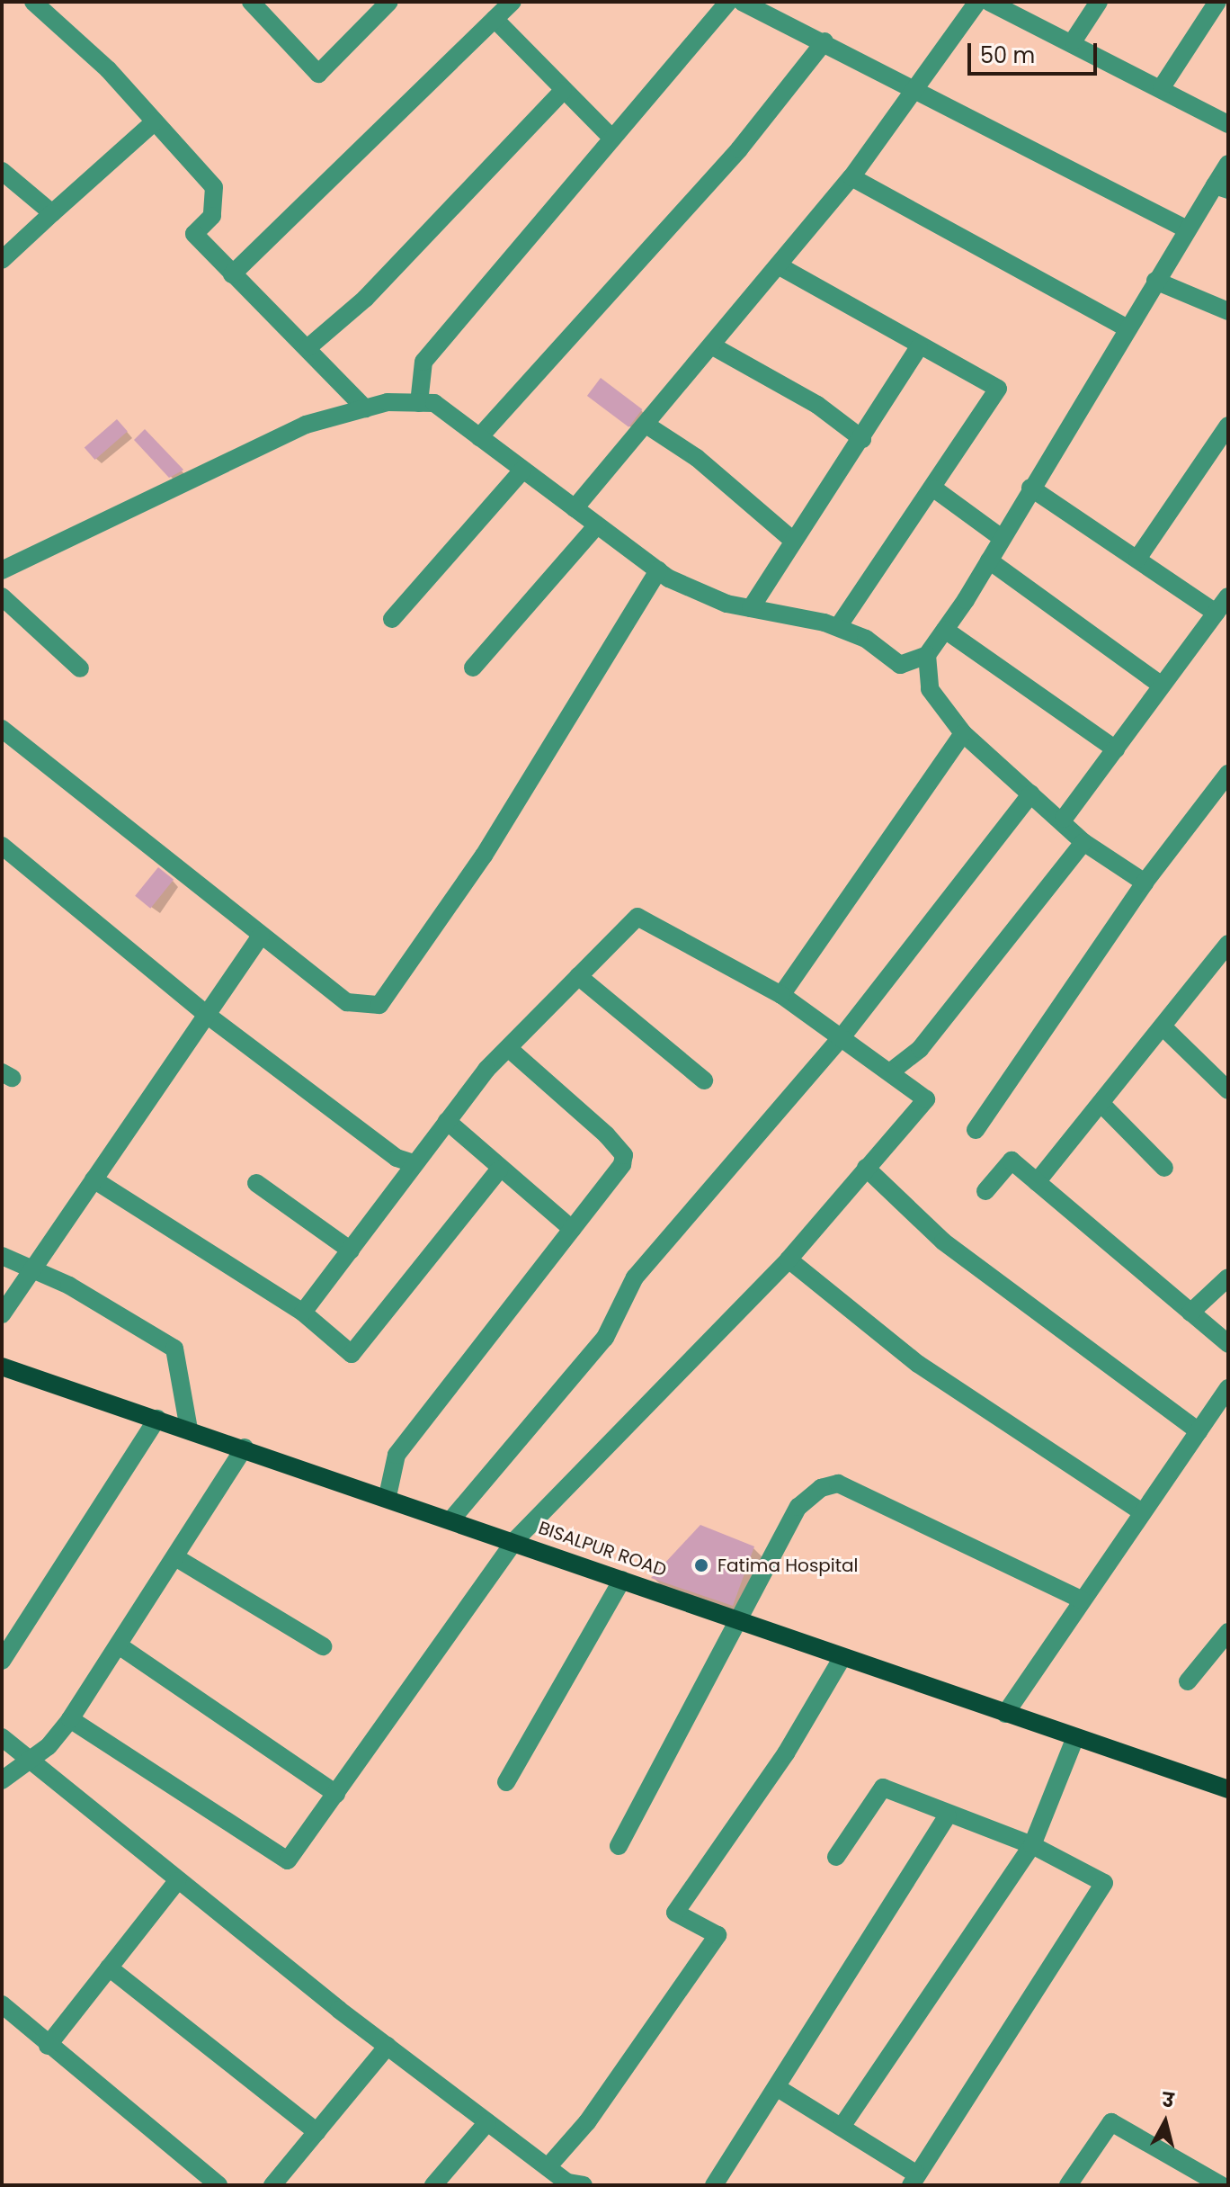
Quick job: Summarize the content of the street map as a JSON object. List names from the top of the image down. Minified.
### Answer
{"streets":{"main road":["BISALPUR ROAD"]},"places":["Fatima Hospital"],"scale_bar":"50 m","north":"top"}
